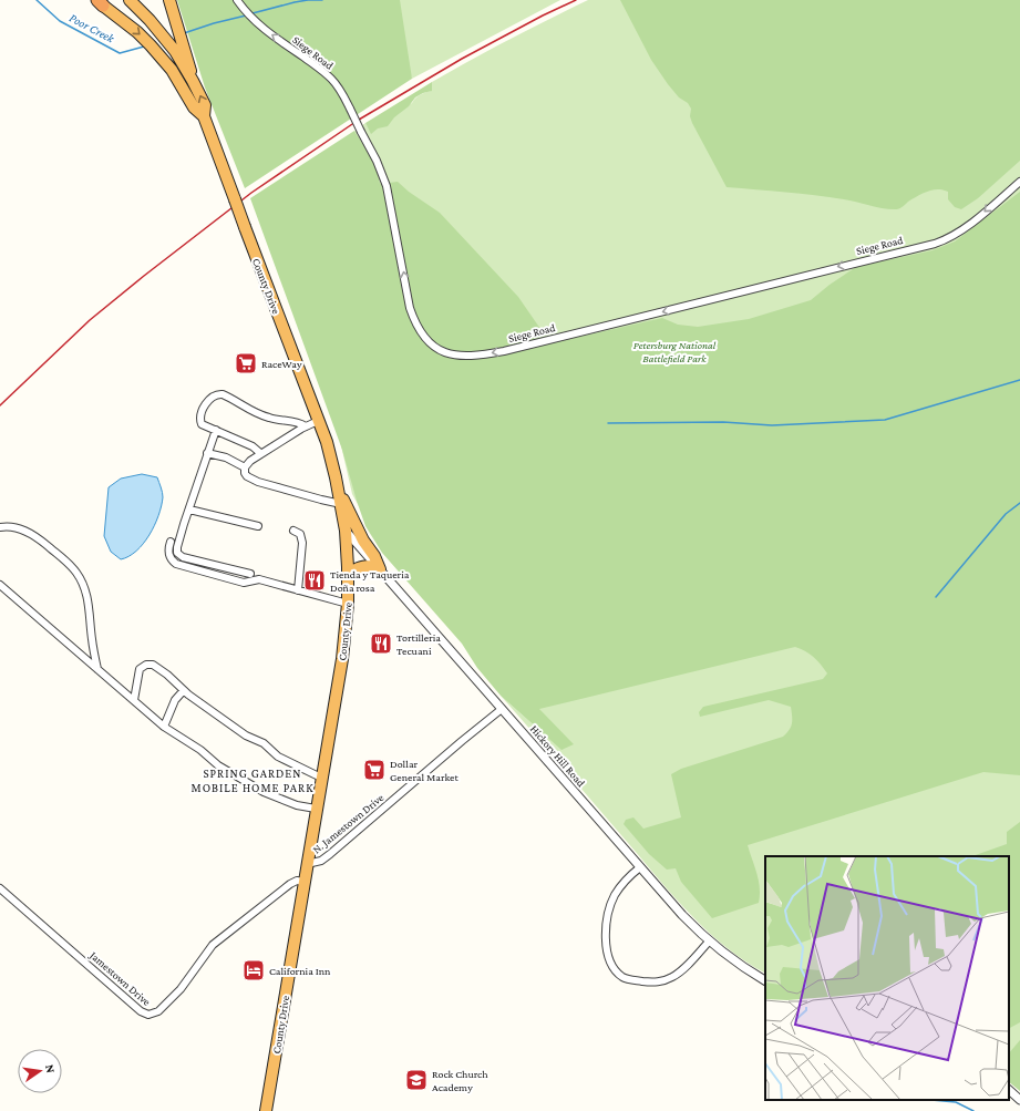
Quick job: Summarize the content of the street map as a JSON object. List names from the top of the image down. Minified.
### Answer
{"streets":{"highway":["County Drive"],"street":["Siege Road","Hickory Hill Road","N. Jamestown Drive","Jamestown Drive"]},"crossings":[["County Drive","Hickory Hill Road"],["County Drive","N. Jamestown Drive"],["County Drive","Jamestown Drive"],["Hickory Hill Road","N. Jamestown Drive"]],"districts":["SPRING GARDEN MOBILE HOME PARK"],"water":["Poor Creek"],"parks":["Petersburg National Battlefield Park"],"places":{"supermarket":["RaceWay","Dollar General Market"],"restaurant":["Tienda y Taqueria Doña rosa","Tortilleria Tecuani"],"hotel":["California Inn"],"school or university":["Rock Church Academy"]},"north":"right"}
